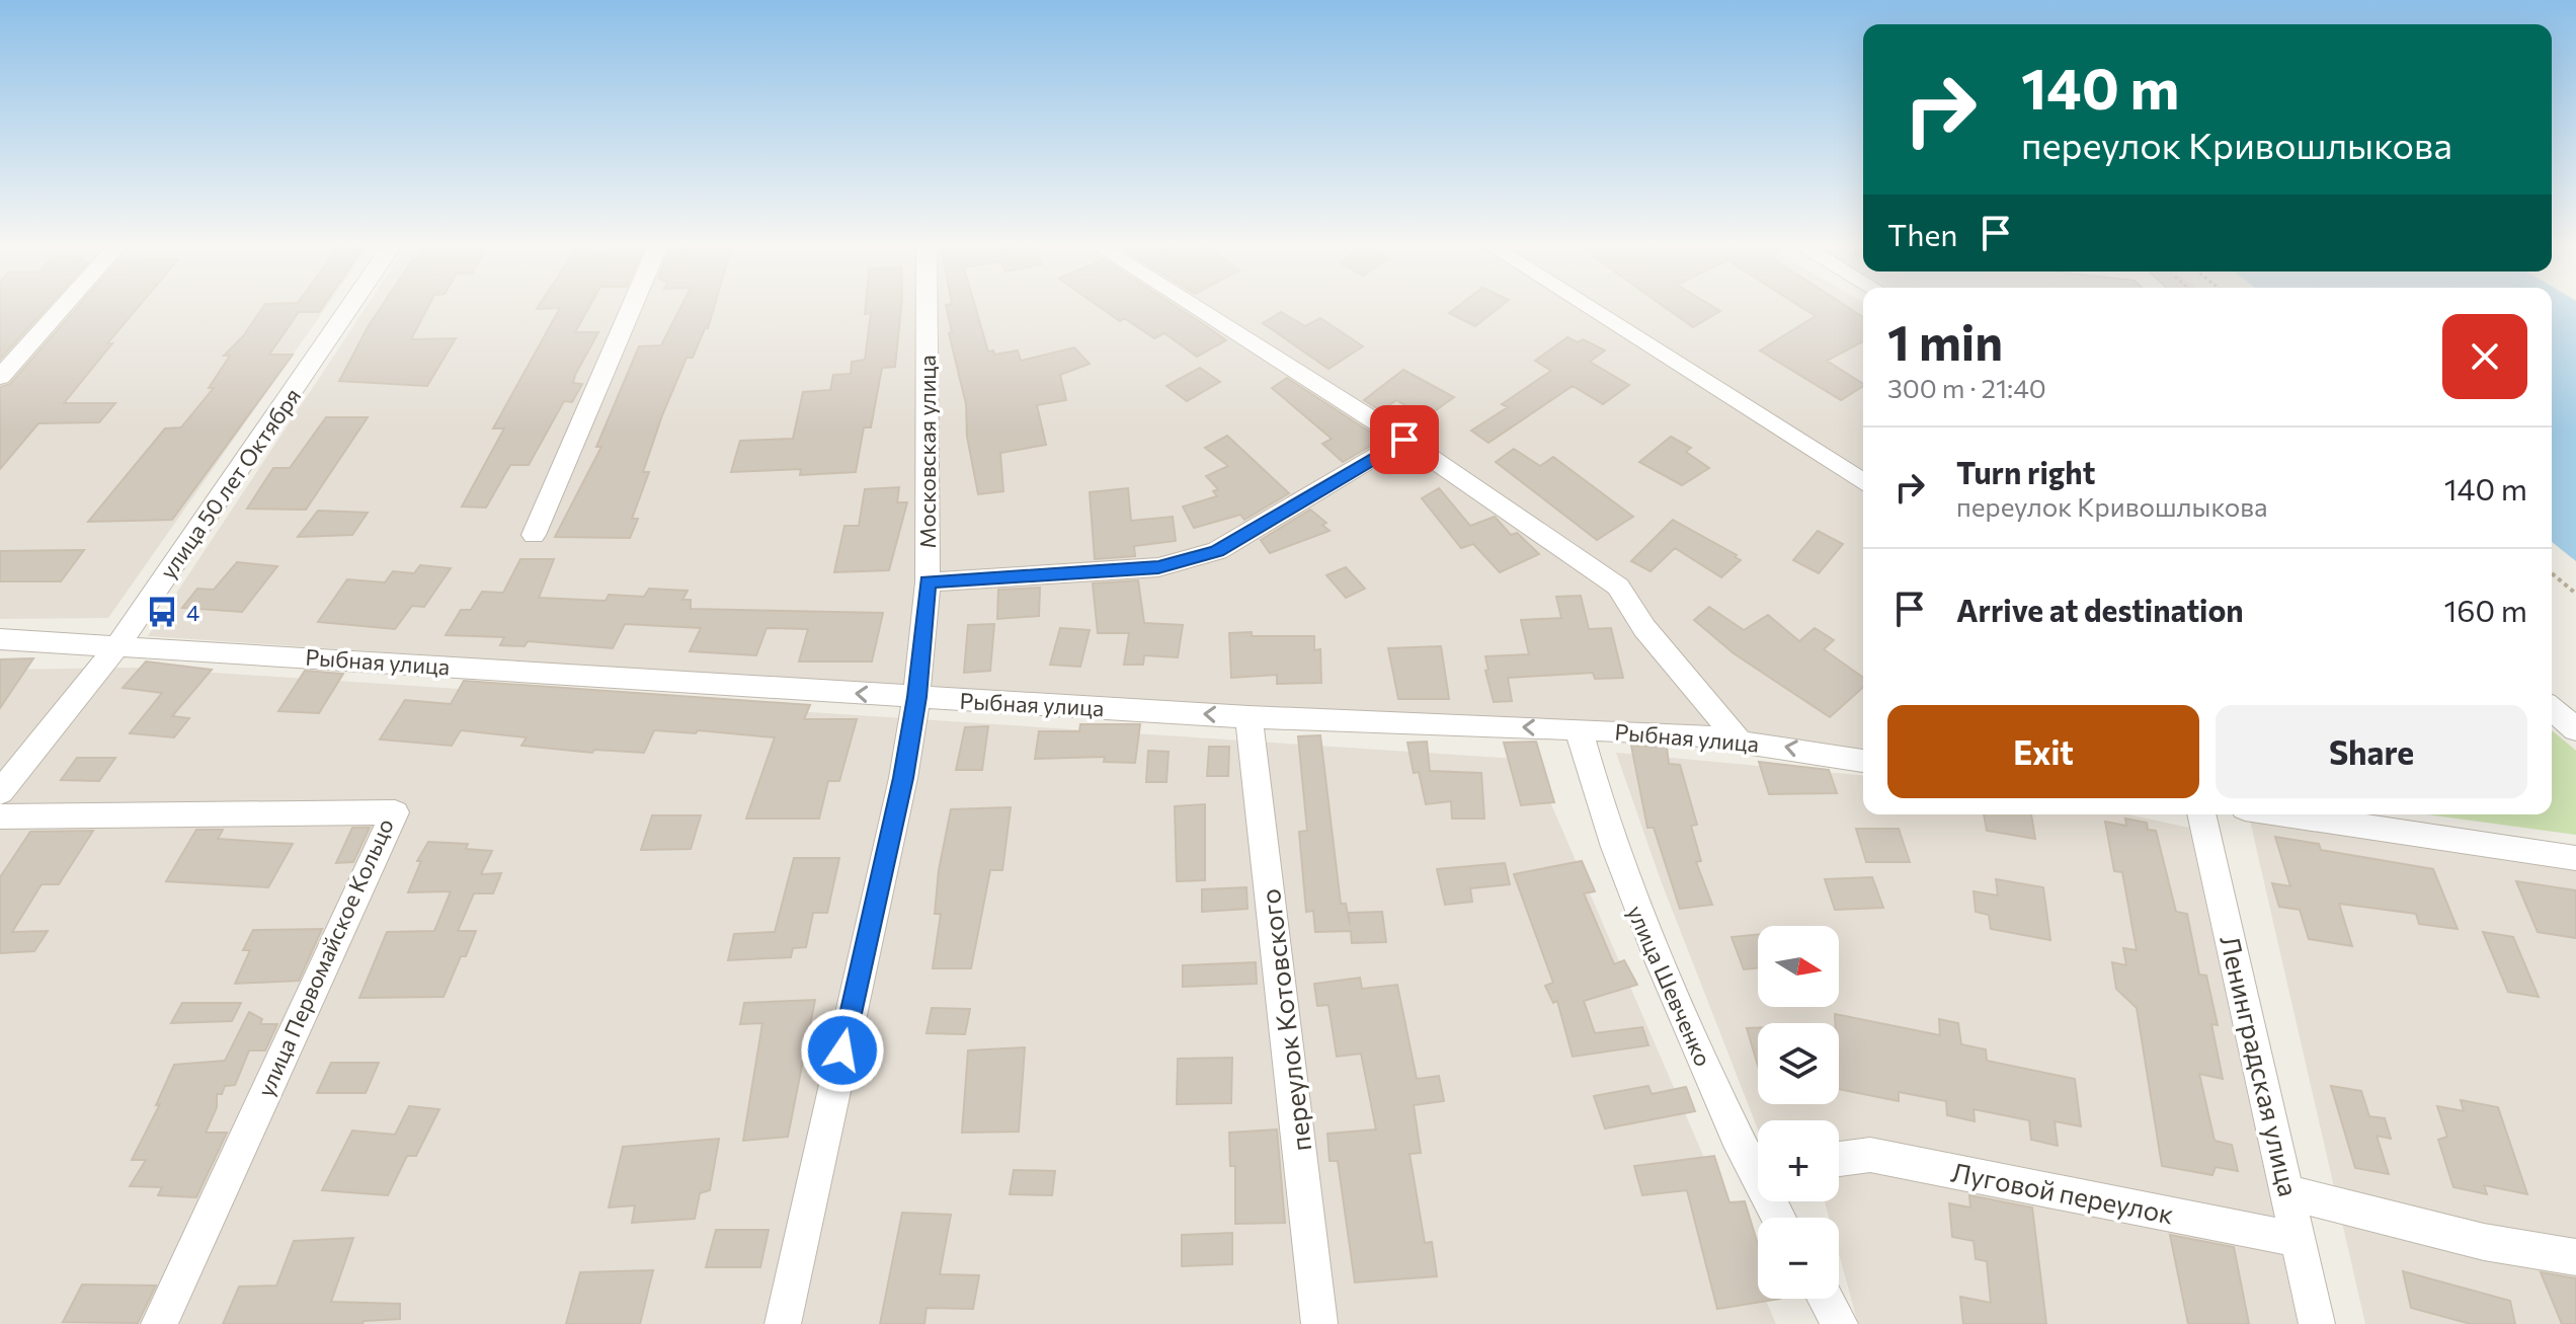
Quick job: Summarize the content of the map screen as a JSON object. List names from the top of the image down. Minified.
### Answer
{"streets":{"street":["Московская улица","улица 50 лет Октября","Рыбная улица","улица Первомайское Кольцо","улица Шевченко","переулок Котовского","Ленинградская улица","Луговой переулок"]},"crossings":[["Московская улица","Рыбная улица"],["улица 50 лет Октября","Рыбная улица"],["Рыбная улица","улица Шевченко"],["Рыбная улица","переулок Котовского"],["Ленинградская улица","Луговой переулок"]],"one_way":["Рыбная улица"],"places":{"bus stop":["4"]},"north":"right","page":{"turn":["140 m","переулок Кривошлыкова"],"then":"Then","heading":["1 min","300 m · 21:40"],"list":[{"name":"Turn right","note":"переулок Кривошлыкова","value":"140 m"},{"name":"Arrive at destination","value":"160 m"}],"buttons":["Exit","Share"],"map_buttons":["+","−"]}}
